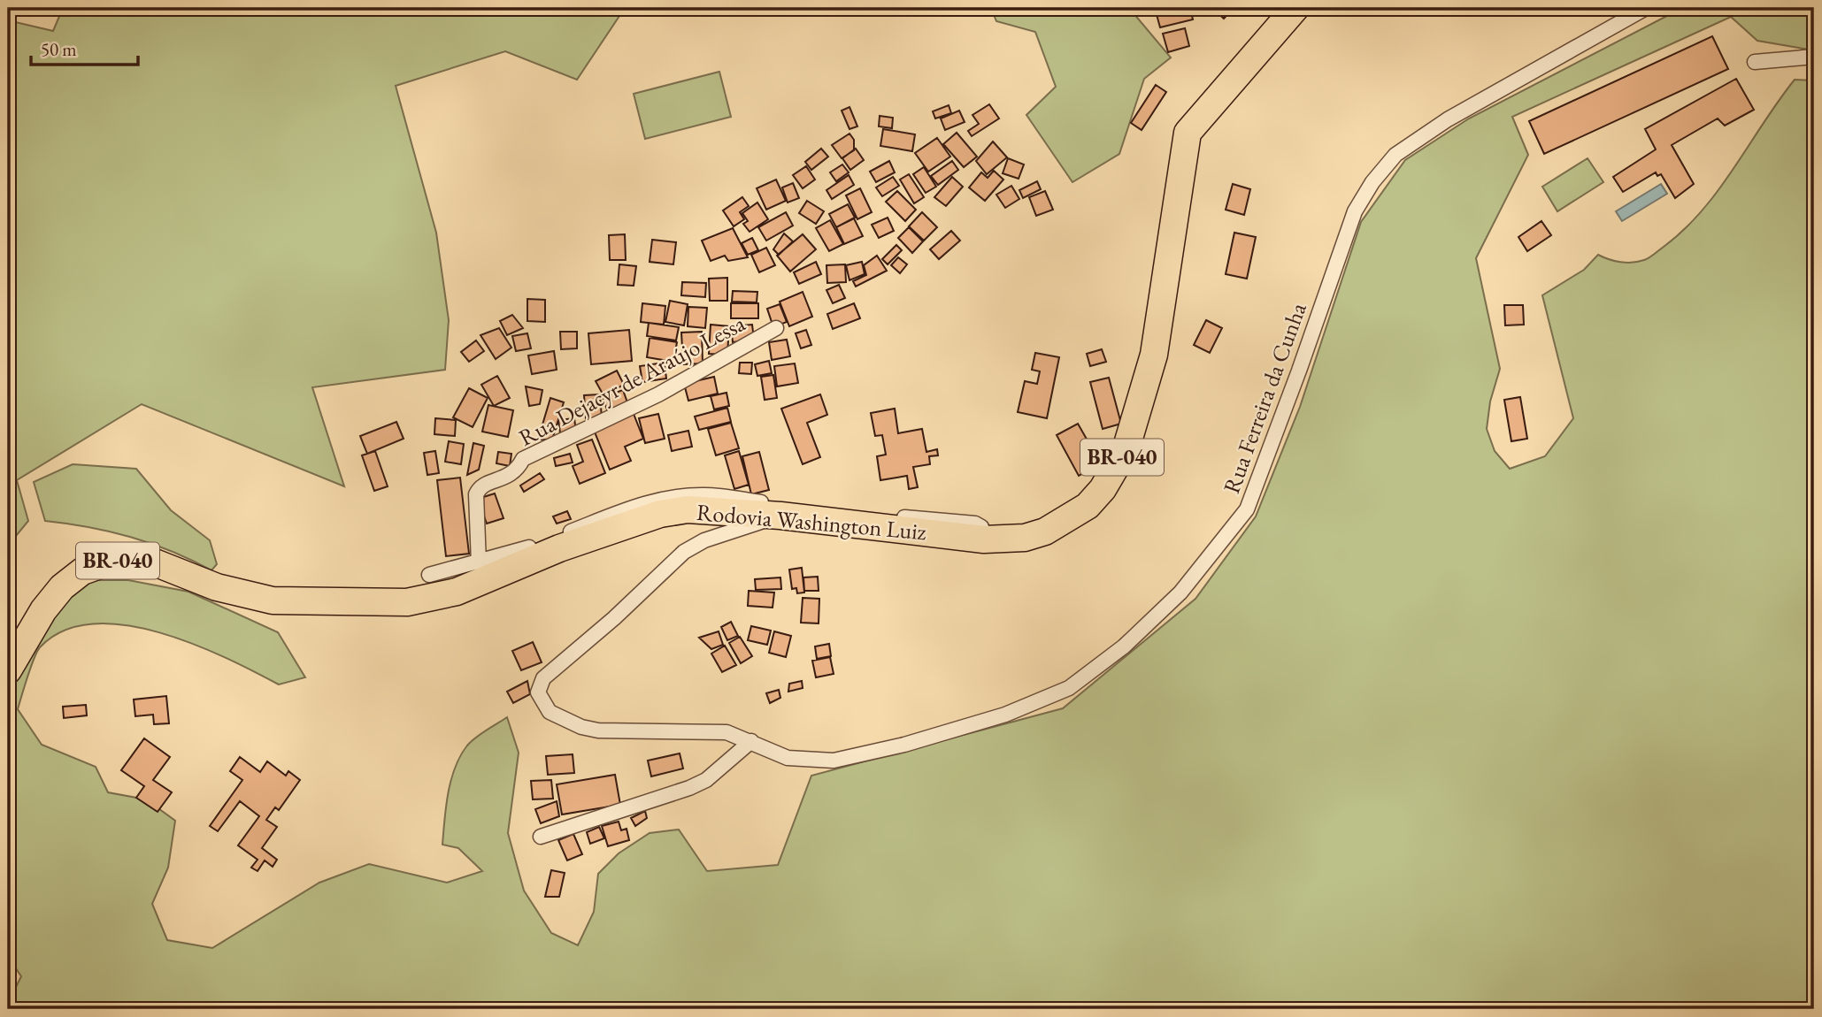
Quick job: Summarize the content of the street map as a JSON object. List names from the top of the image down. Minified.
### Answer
{"streets":{"highway":["BR-040","Rodovia Washington Luiz"],"street":["Rua Dejacyr de Araújo Lessa","Rua Ferreira da Cunha"]},"crossings":[["Rua Ferreira da Cunha","Rodovia Washington Luiz"]],"scale_bar":"50 m"}
